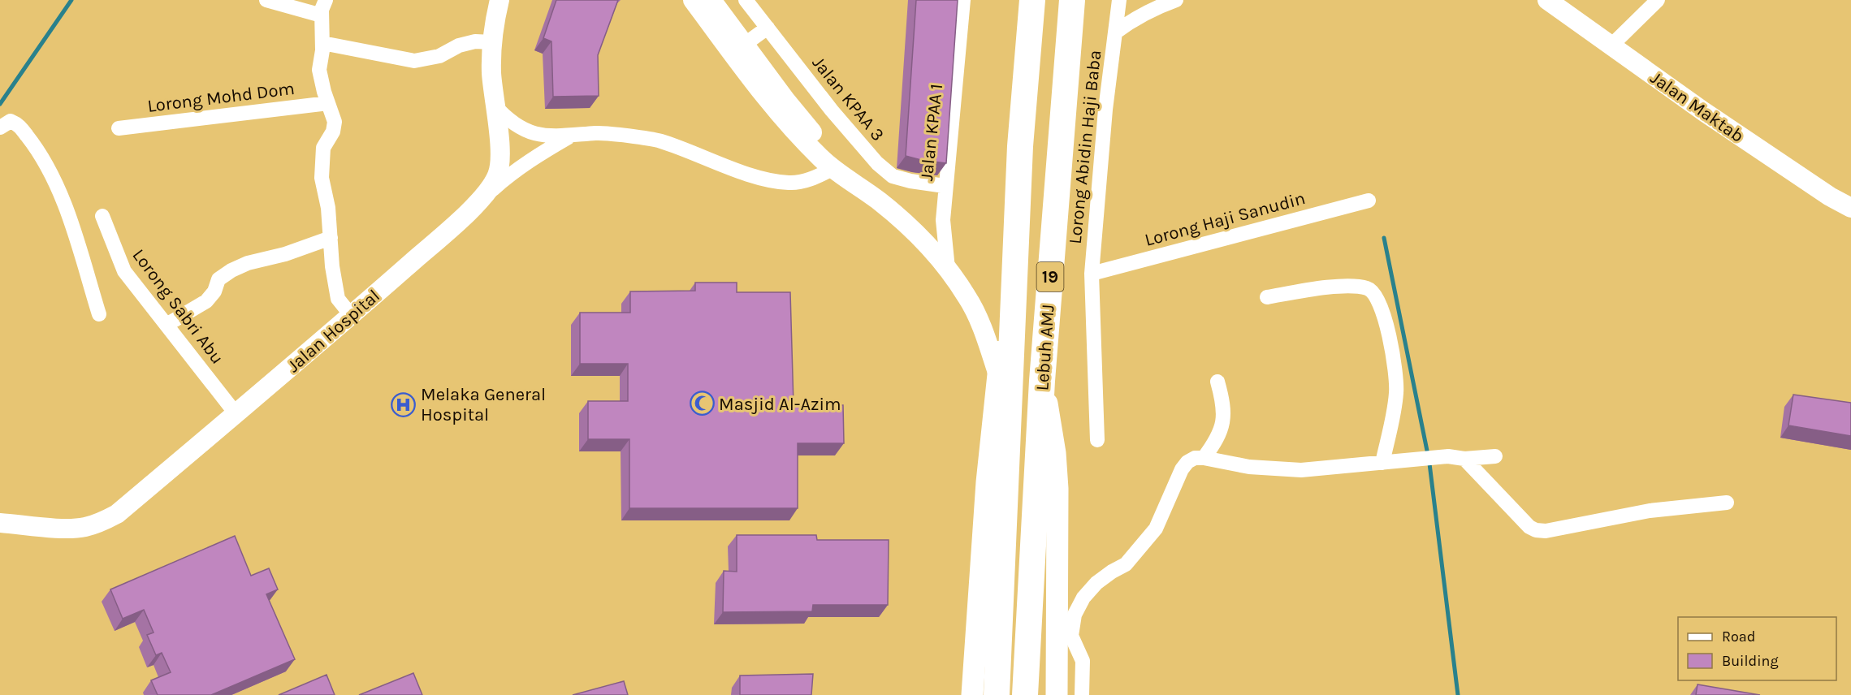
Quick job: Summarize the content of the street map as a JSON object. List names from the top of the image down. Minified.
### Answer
{"streets":{"highway":["19","Lebuh AMJ"],"street":["Lorong Mohd Dom","Jalan KPAA 3","Jalan Maktab","Jalan KPAA 1","Lorong Abidin Haji Baba","Lorong Haji Sanudin","Lorong Sabri Abu","Jalan Hospital"]},"crossings":[["Jalan KPAA 3","Jalan KPAA 1"],["Lorong Abidin Haji Baba","Lorong Haji Sanudin"],["Lorong Sabri Abu","Jalan Hospital"]],"places":{"mosque":["Masjid Al-Azim"],"hospital":["Melaka General Hospital"]},"legend":["Road","Building"]}
